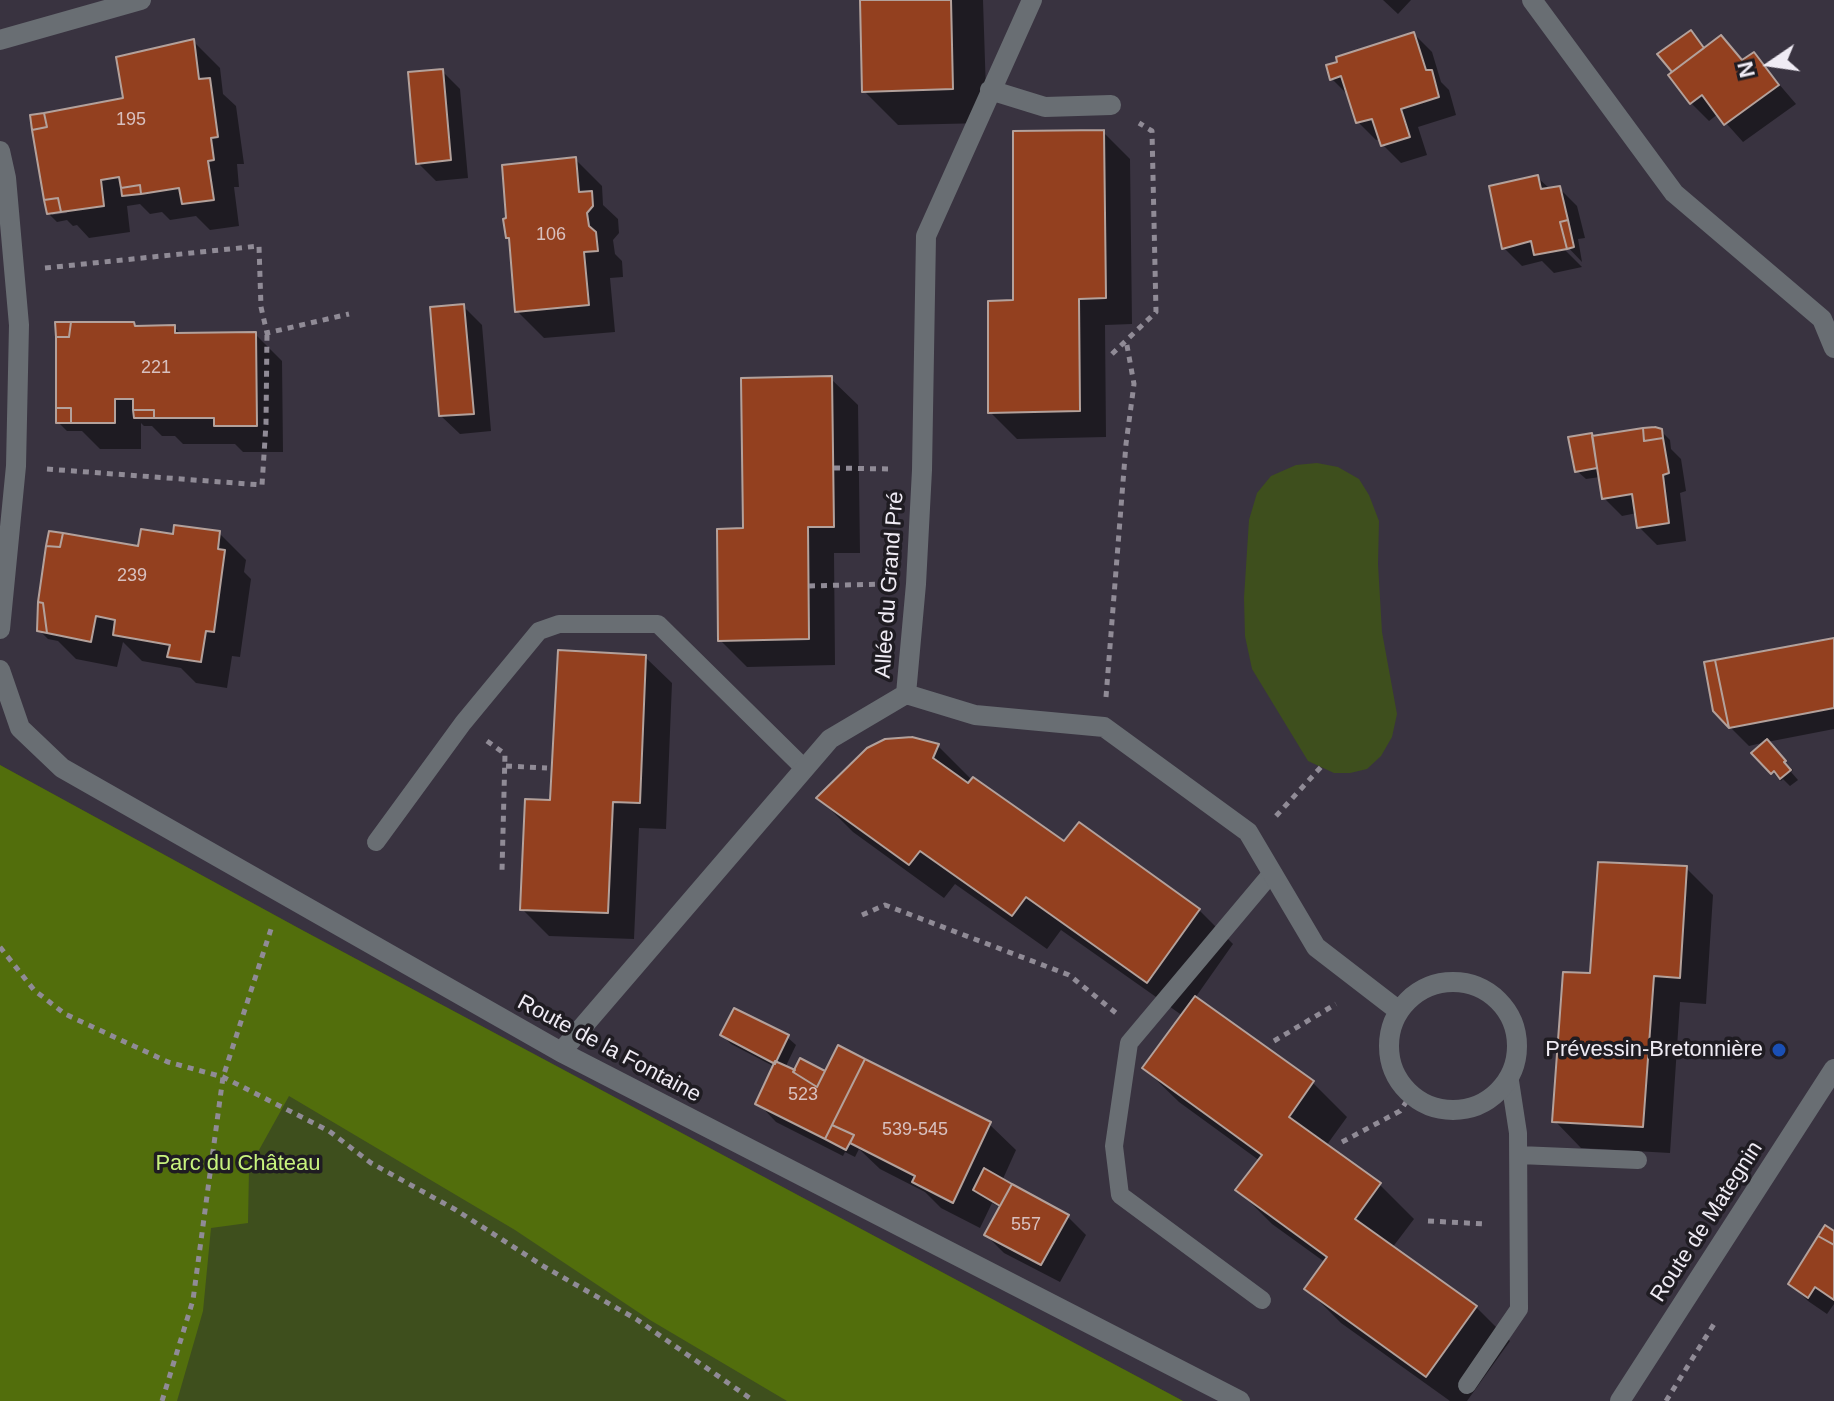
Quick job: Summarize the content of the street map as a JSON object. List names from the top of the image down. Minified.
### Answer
{"streets":{"street":["Allée du Grand Pré","Route de la Fontaine","Route de Mategnin"]},"crossings":[["Allée du Grand Pré","Route de la Fontaine"]],"parks":["Parc du Château"],"places":["Prévessin-Bretonnière"],"house_numbers":["195","106","221","239","523","539-545","557"],"north":"left"}
